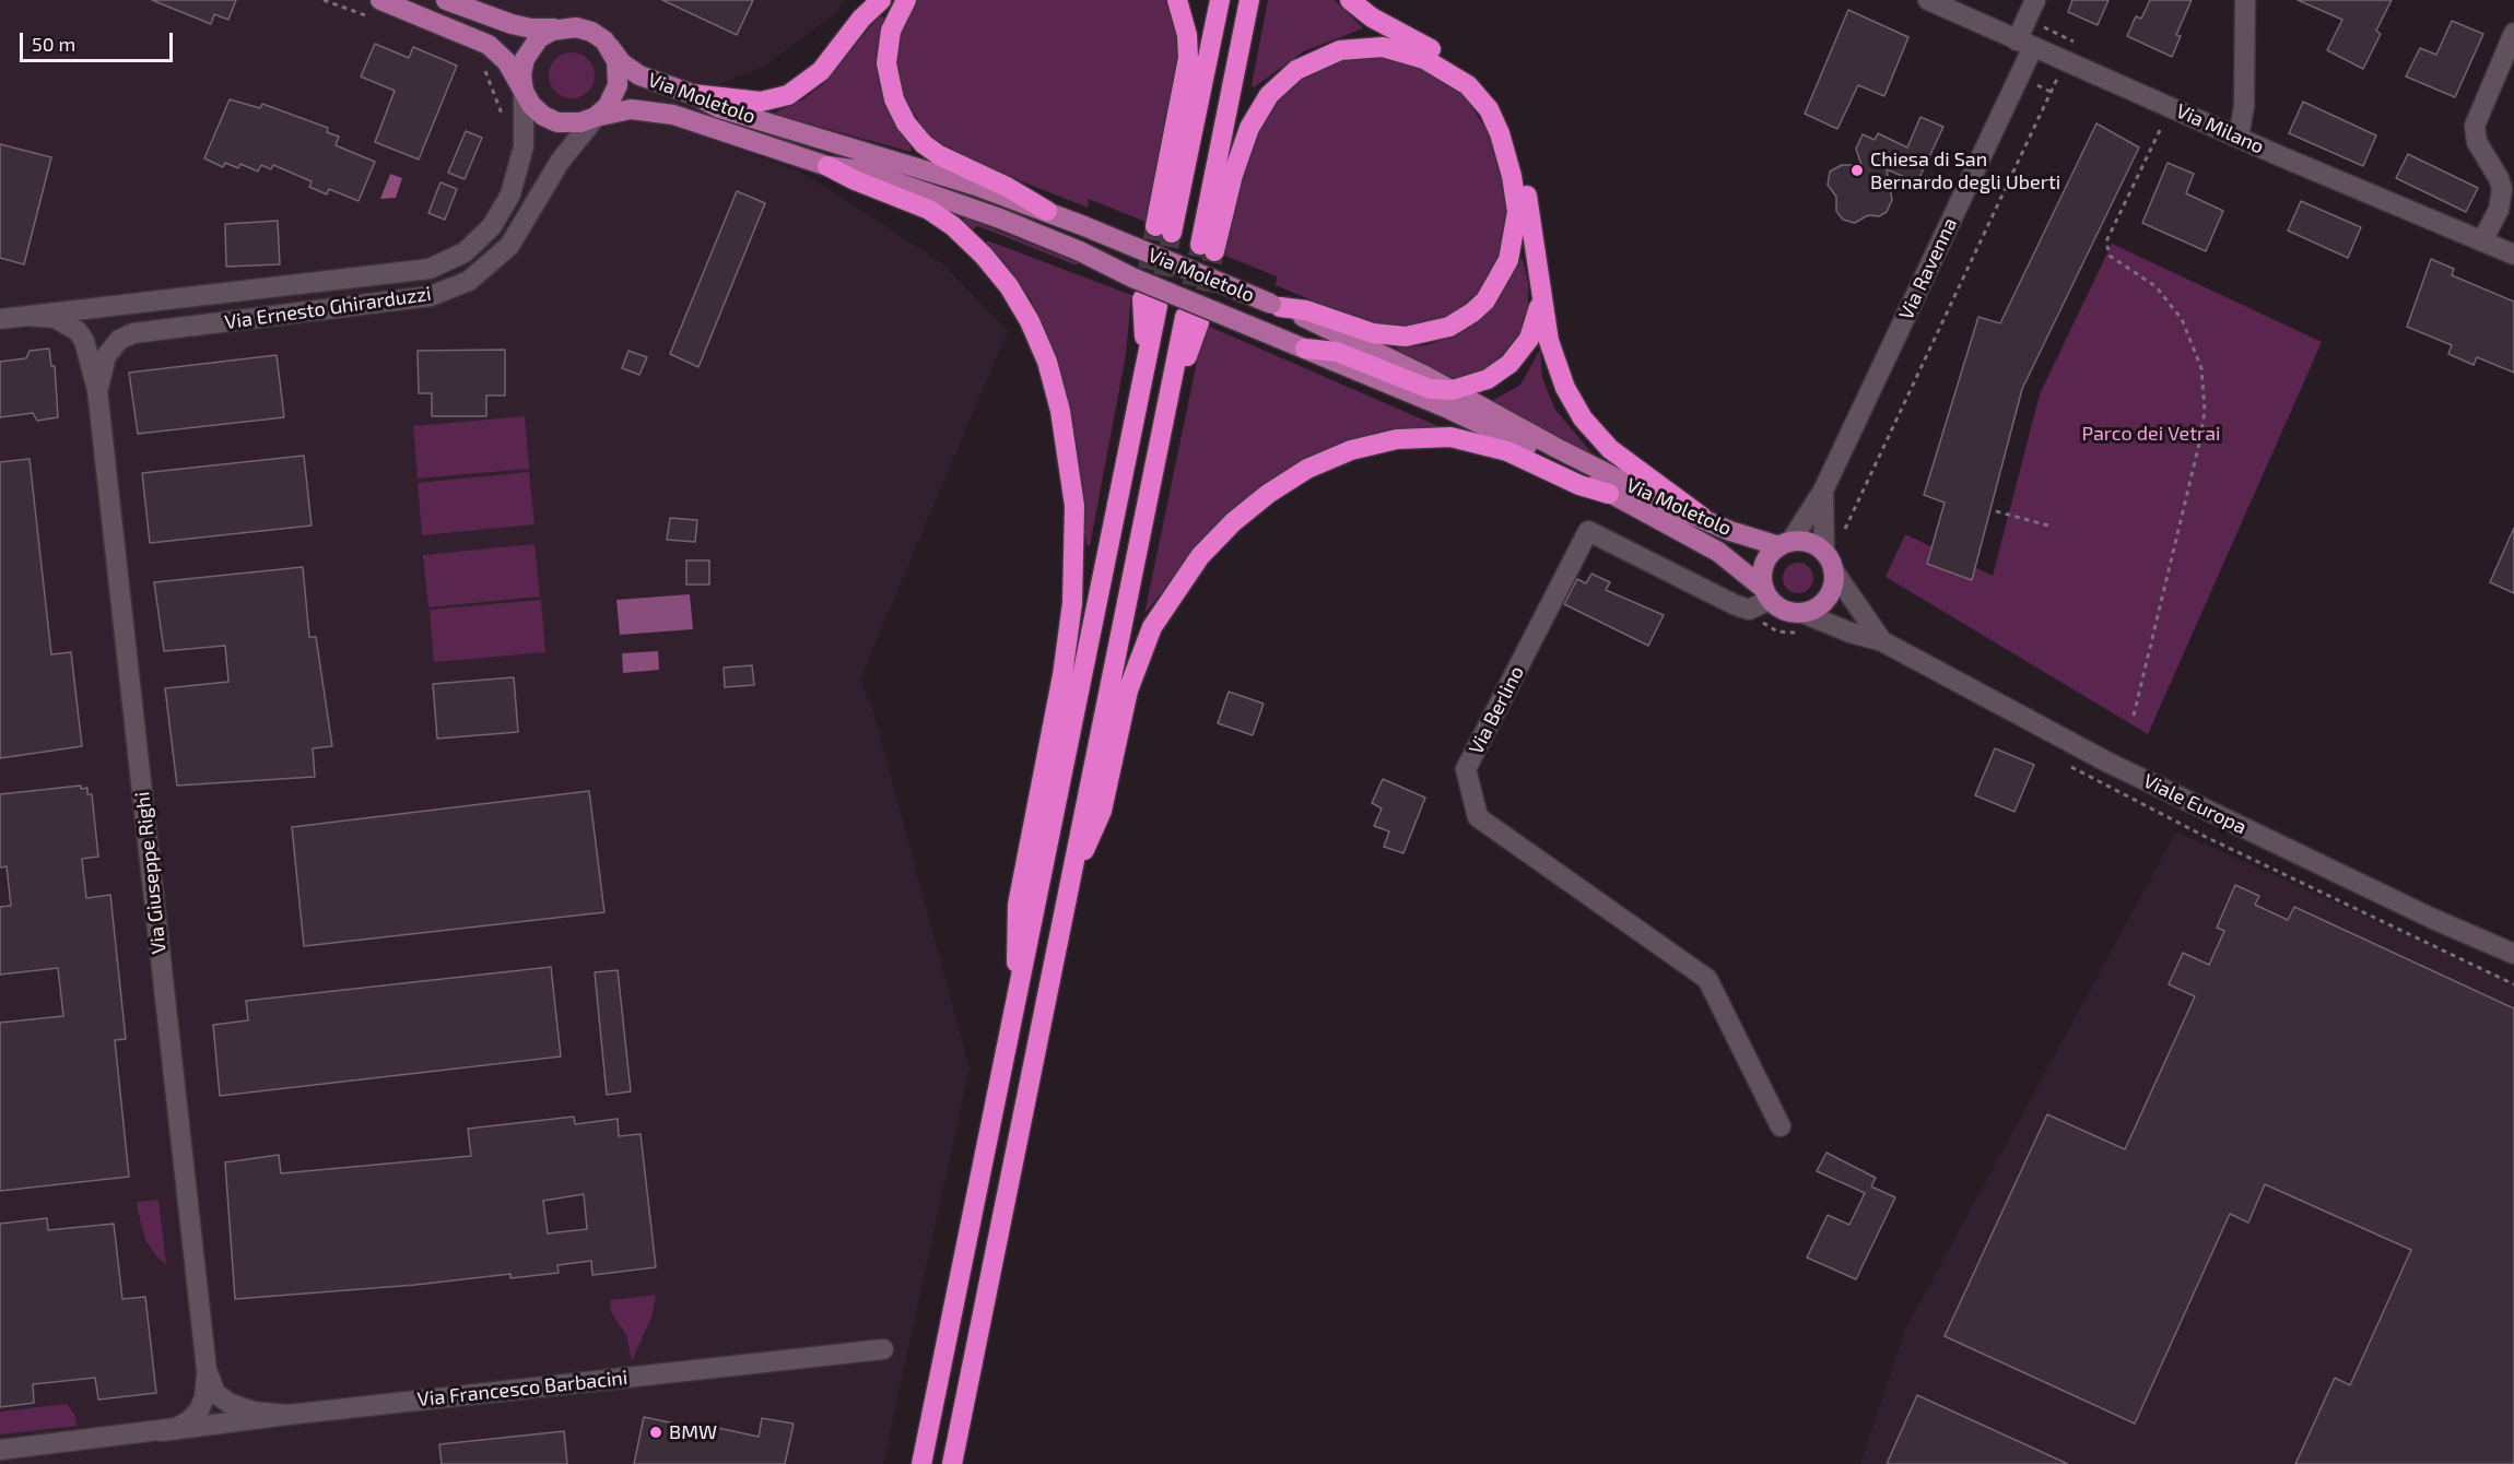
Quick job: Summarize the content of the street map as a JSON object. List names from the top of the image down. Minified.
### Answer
{"streets":{"main road":["Via Moletolo"],"street":["Via Milano","Via Ravenna","Via Ernesto Ghirarduzzi","Via Berlino","Viale Europa","Via Giuseppe Righi","Via Francesco Barbacini"]},"crossings":[["Via Moletolo","Via Ravenna"],["Via Moletolo","Via Ernesto Ghirarduzzi"],["Via Moletolo","Via Berlino"],["Via Moletolo","Viale Europa"],["Via Milano","Via Ravenna"],["Via Ravenna","Via Berlino"],["Via Ernesto Ghirarduzzi","Via Giuseppe Righi"],["Via Giuseppe Righi","Via Francesco Barbacini"]],"parks":["Parco dei Vetrai"],"places":["Chiesa di San Bernardo degli Uberti","BMW"],"scale_bar":"50 m"}
